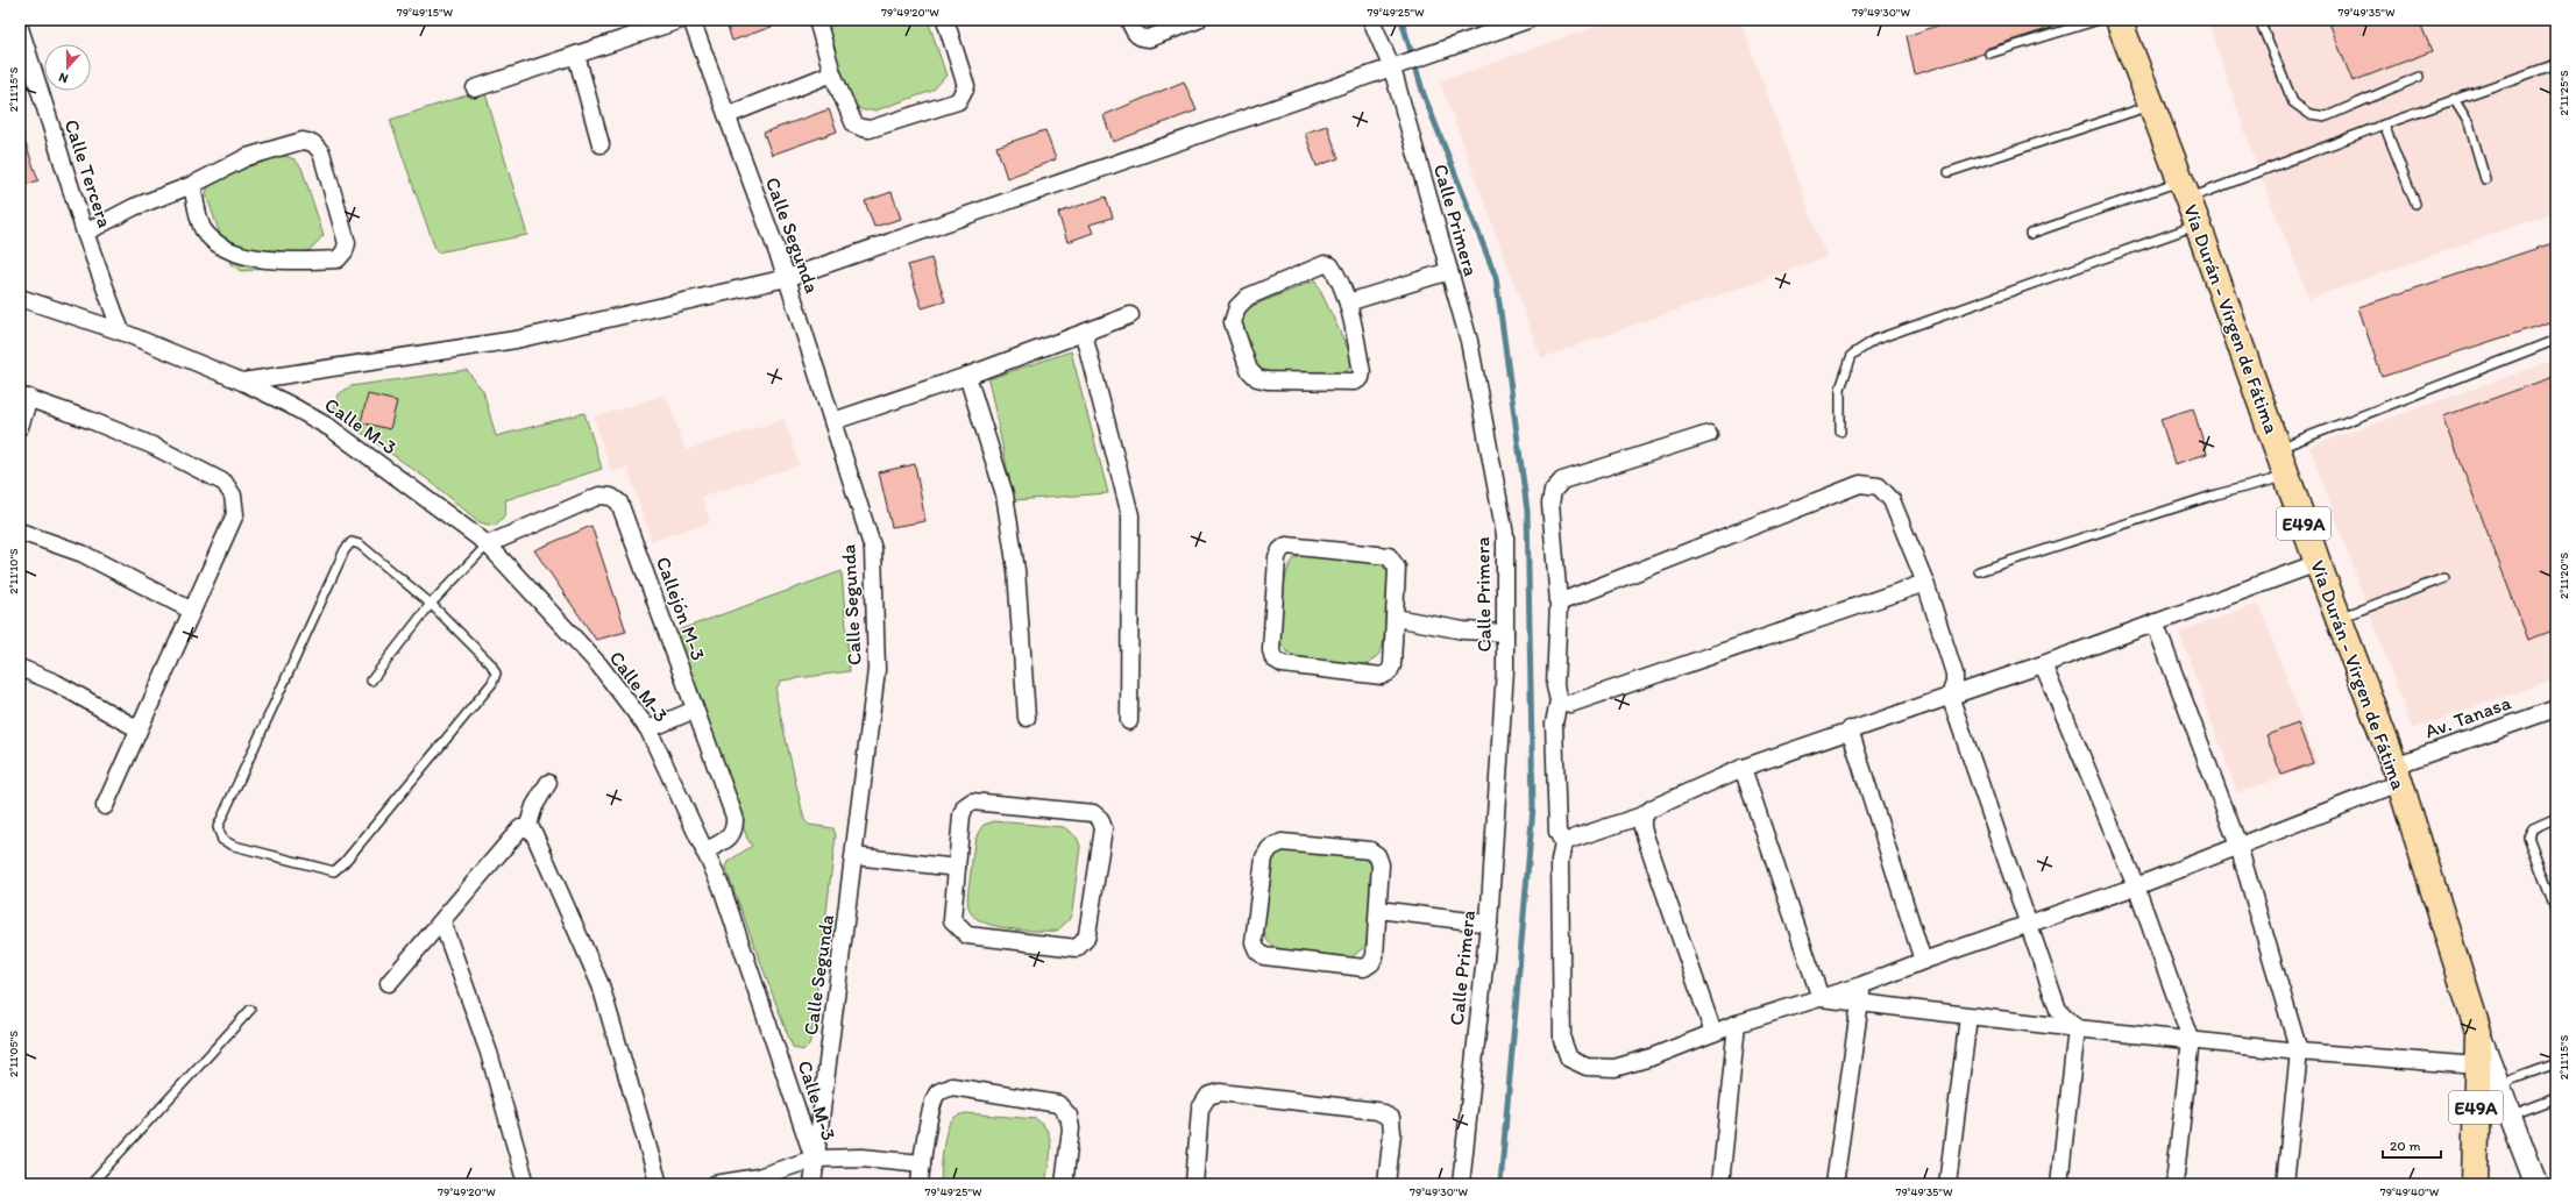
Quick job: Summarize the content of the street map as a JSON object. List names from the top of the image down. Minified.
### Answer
{"streets":{"main road":["Vía Durán - Vírgen de Fátima","E49A"],"street":["Calle Tercera","Calle Primera","Calle Segunda","Calle M-3","Callejón M-3","Av. Tanasa"]},"crossings":[["Calle Tercera","Calle M-3"],["Calle Segunda","Calle M-3"],["Vía Durán - Vírgen de Fátima","Av. Tanasa"],["Calle M-3","Callejón M-3"]],"scale_bar":"20 m","north":"bottom","coordinates":["79°49'15\"W","79°49'20\"W","79°49'25\"W","79°49'30\"W","79°49'35\"W","2°11'15\"S","2°11'25\"S","2°11'10\"S","2°11'20\"S","2°11'05\"S","79°49'40\"W"]}
